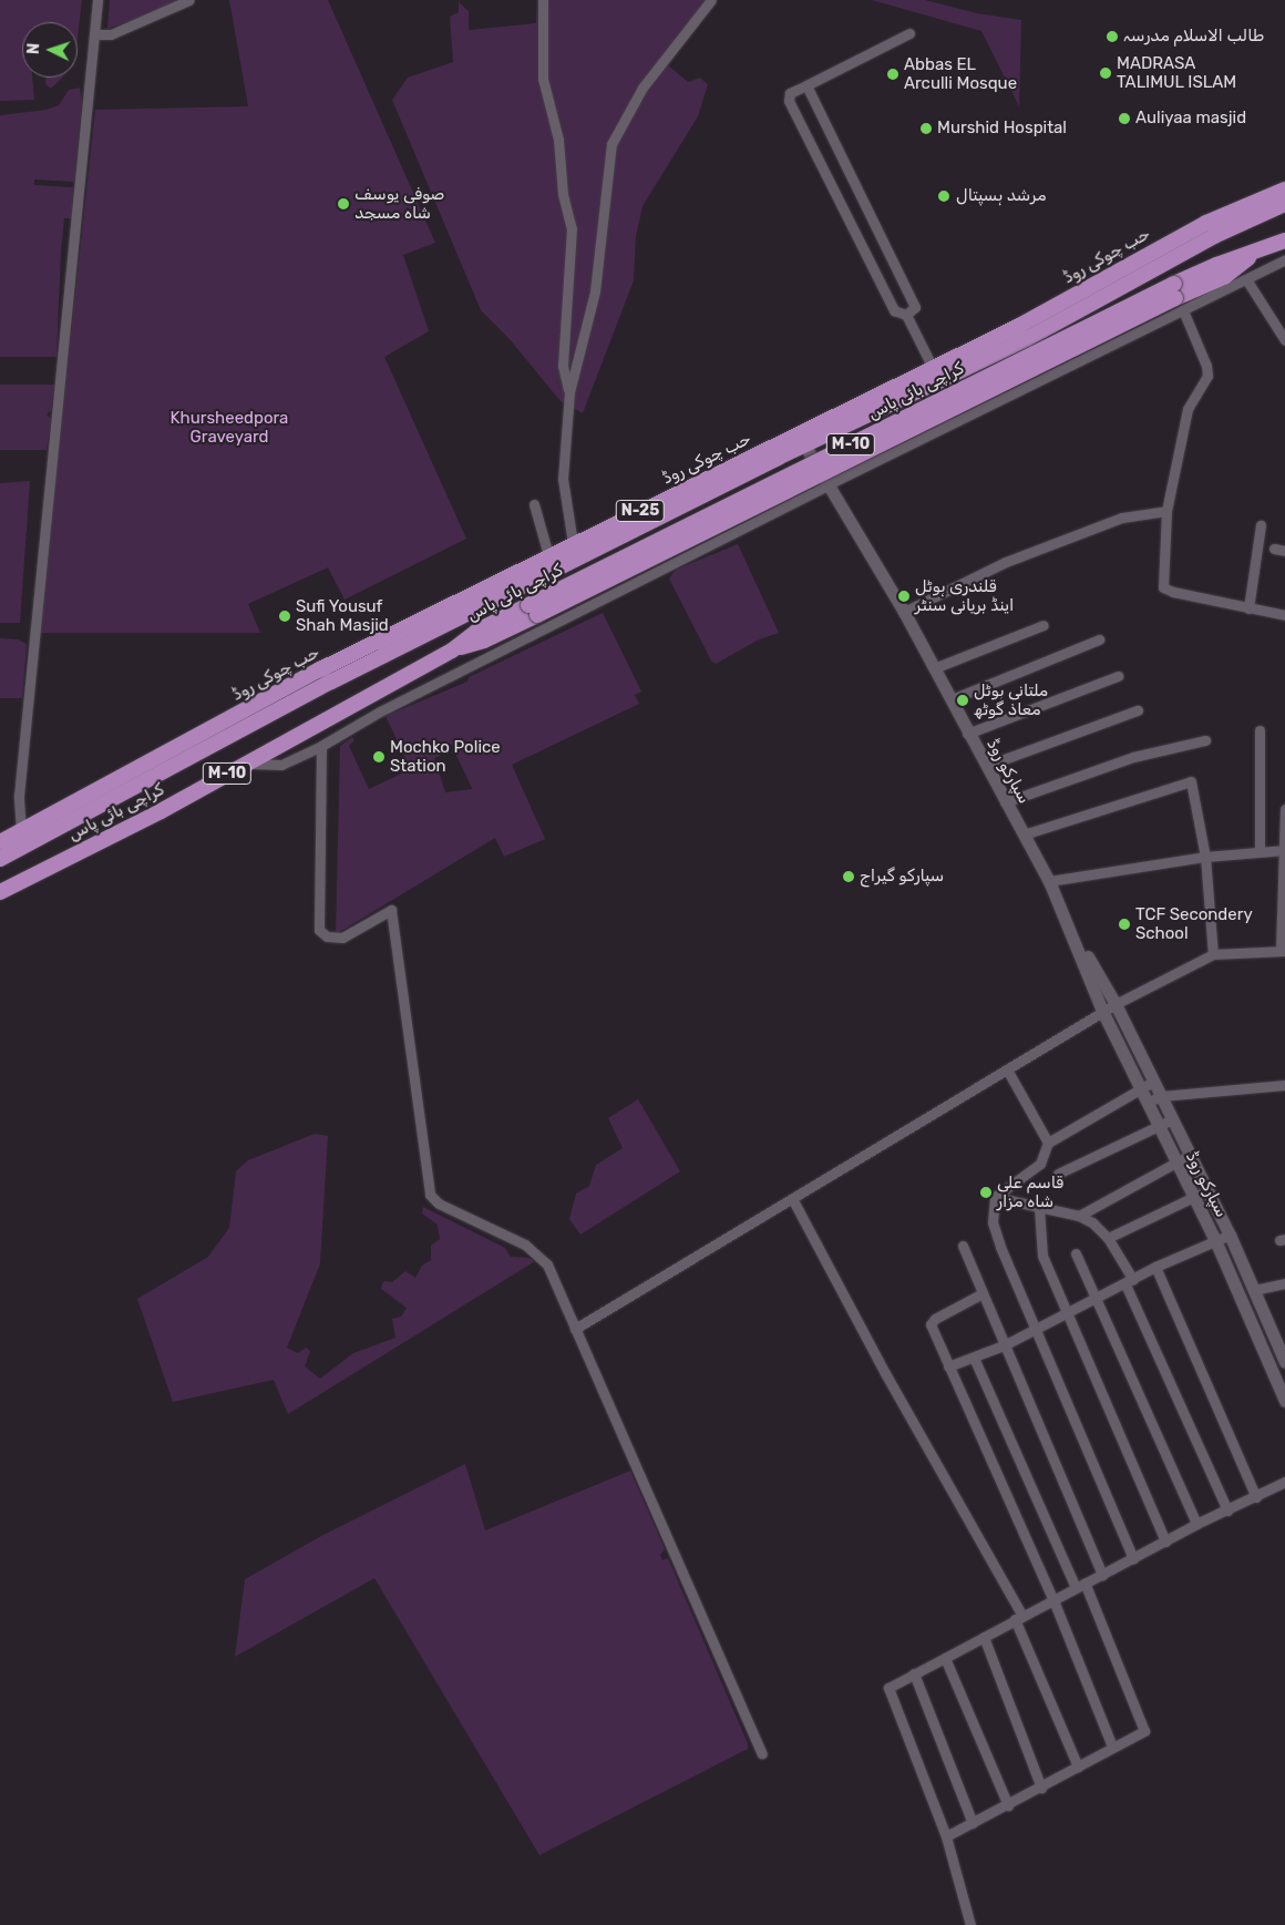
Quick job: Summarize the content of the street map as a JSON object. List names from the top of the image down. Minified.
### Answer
{"streets":{"highway":["حب چوکی روڈ","کراچی بائی پاس","M-10","N-25"],"street":["سپارکو روڈ"]},"crossings":[["حب چوکی روڈ","سپارکو روڈ"]],"parks":["Khursheedpora Graveyard"],"places":["طالب الاسلام مدرسہ","MADRASA TALIMUL ISLAM","Abbas EL Arculli Mosque","Auliyaa masjid","Murshid Hospital","مرشد ہسپتال","صوفی یوسف شاہ مسجد","قلندری ہوٹل اینڈ بریانی سنٹر","Sufi Yousuf Shah Masjid","ملتانی ہوٹل معاذ گوٹھ","Mochko Police Station","سپارکو گیراج","TCF Secondery School","قاسم علی شاہ مزار"],"north":"left"}
